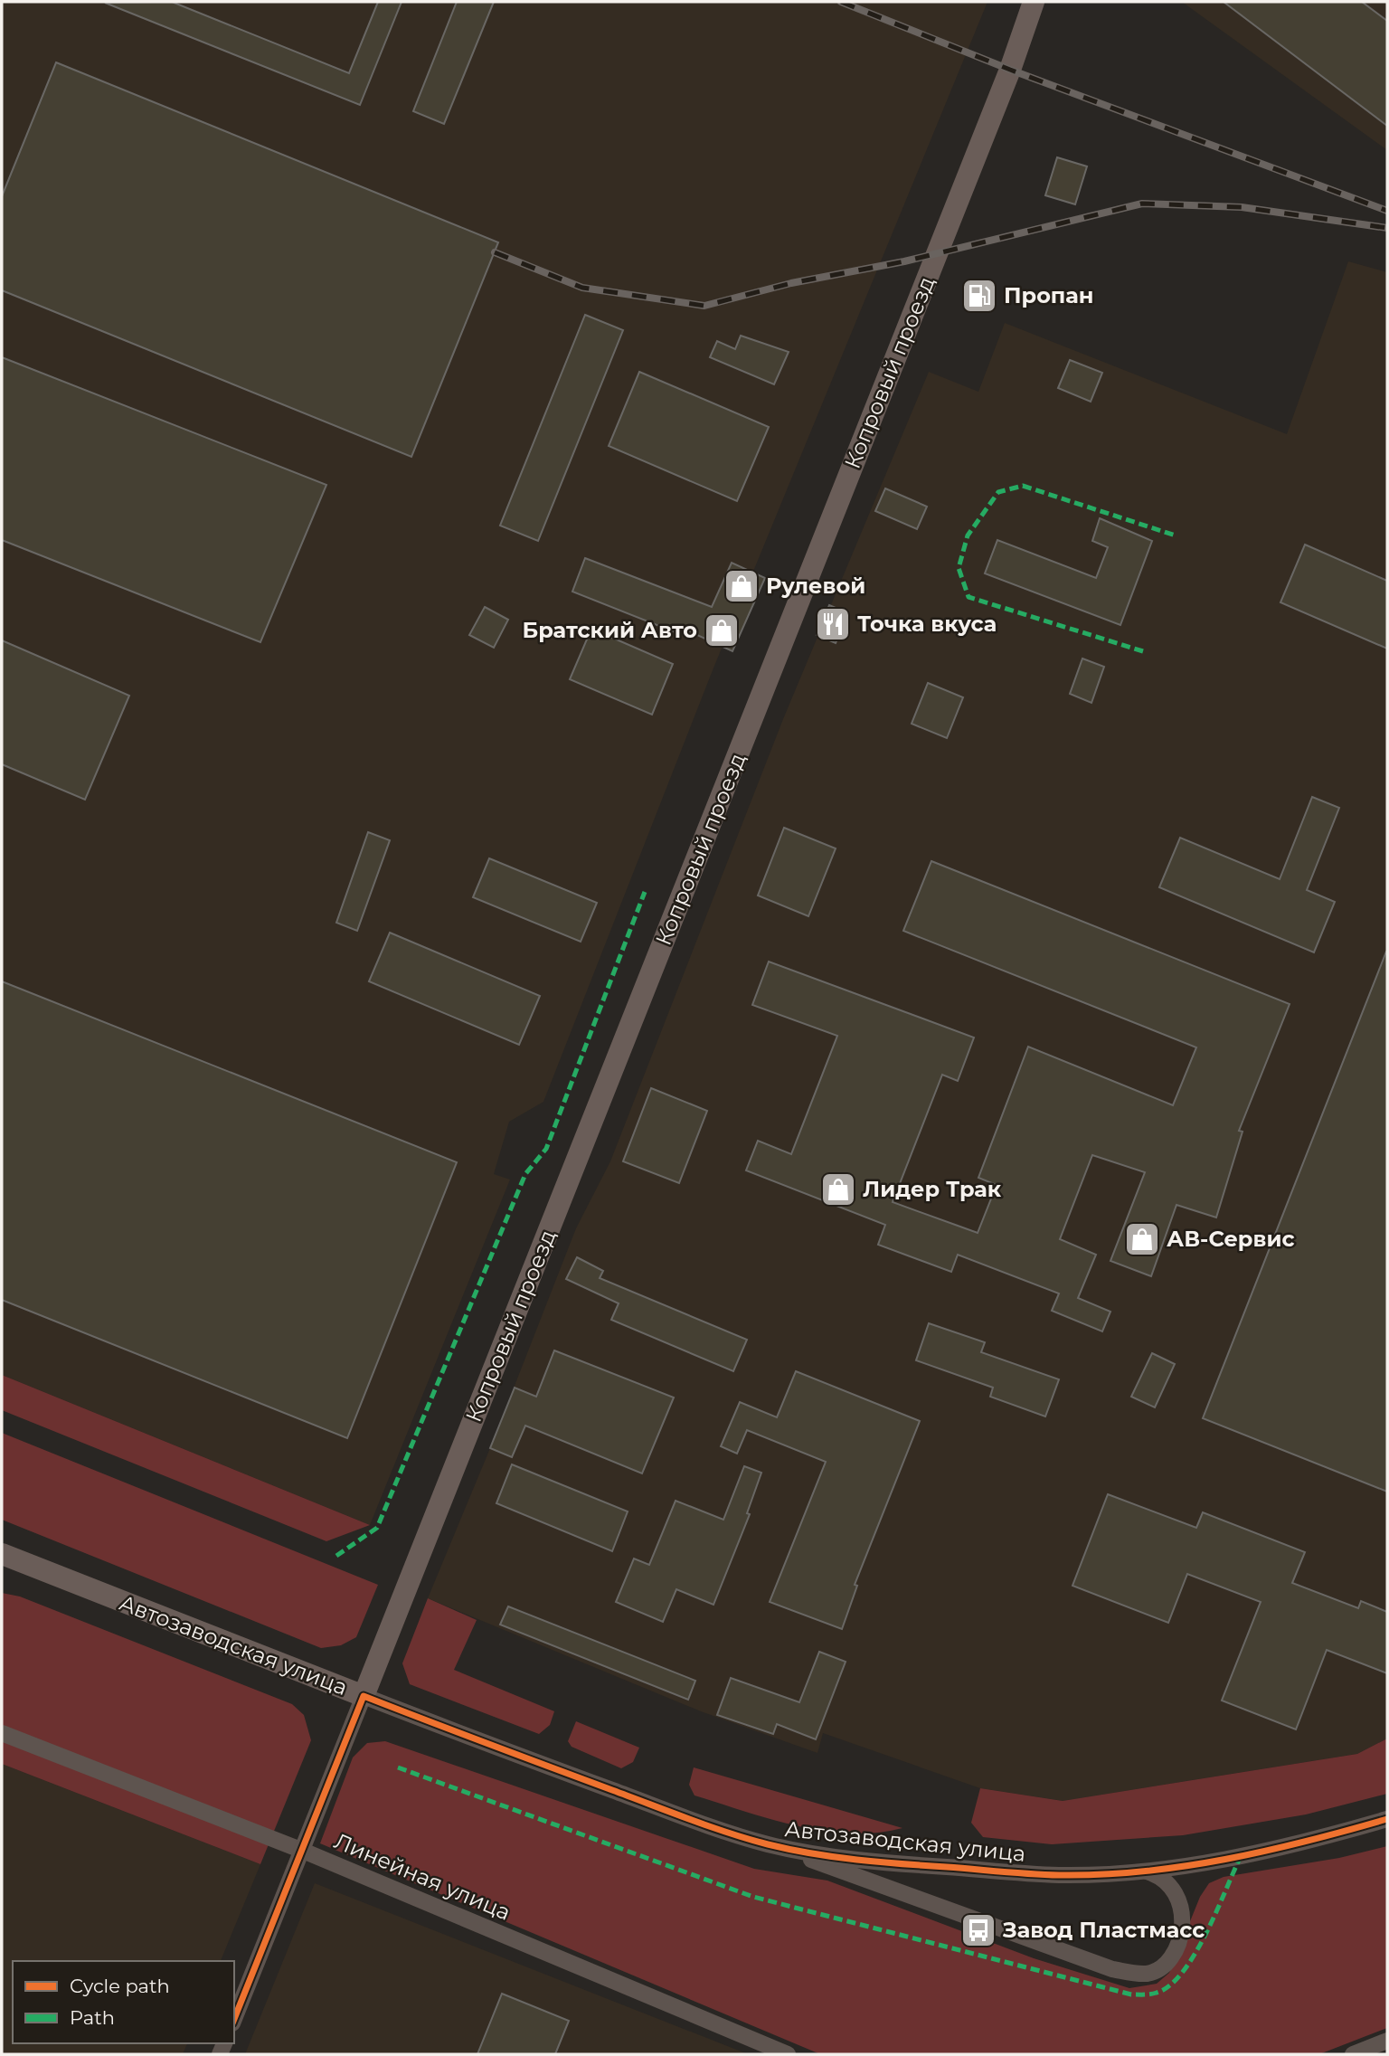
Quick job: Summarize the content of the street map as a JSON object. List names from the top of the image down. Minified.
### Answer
{"streets":{"main road":["Копровый проезд","Автозаводская улица"],"street":["Линейная улица"]},"crossings":[["Копровый проезд","Автозаводская улица"]],"places":{"fuel station":["Пропан"],"shop":["Рулевой","Братский Авто","Лидер Трак","АВ-Сервис"],"restaurant":["Точка вкуса"],"bus stop":["Завод Пластмасс"]},"legend":["Cycle path","Path"]}
